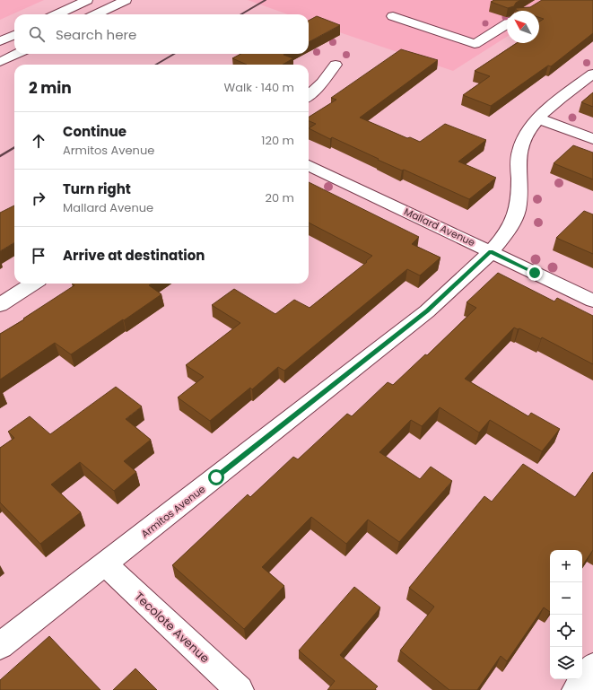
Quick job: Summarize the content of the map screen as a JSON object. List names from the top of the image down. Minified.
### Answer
{"streets":{"main road":["Mallard Avenue","Armitos Avenue","Tecolote Avenue"]},"crossings":[["Mallard Avenue","Armitos Avenue"],["Armitos Avenue","Tecolote Avenue"]],"north":"top left","page":{"search":"Search here","heading":["2 min","Walk · 140 m"],"list":[["Continue","Armitos Avenue","120 m"],["Turn right","Mallard Avenue","20 m"],"Arrive at destination"],"map_buttons":["+","−"]}}
